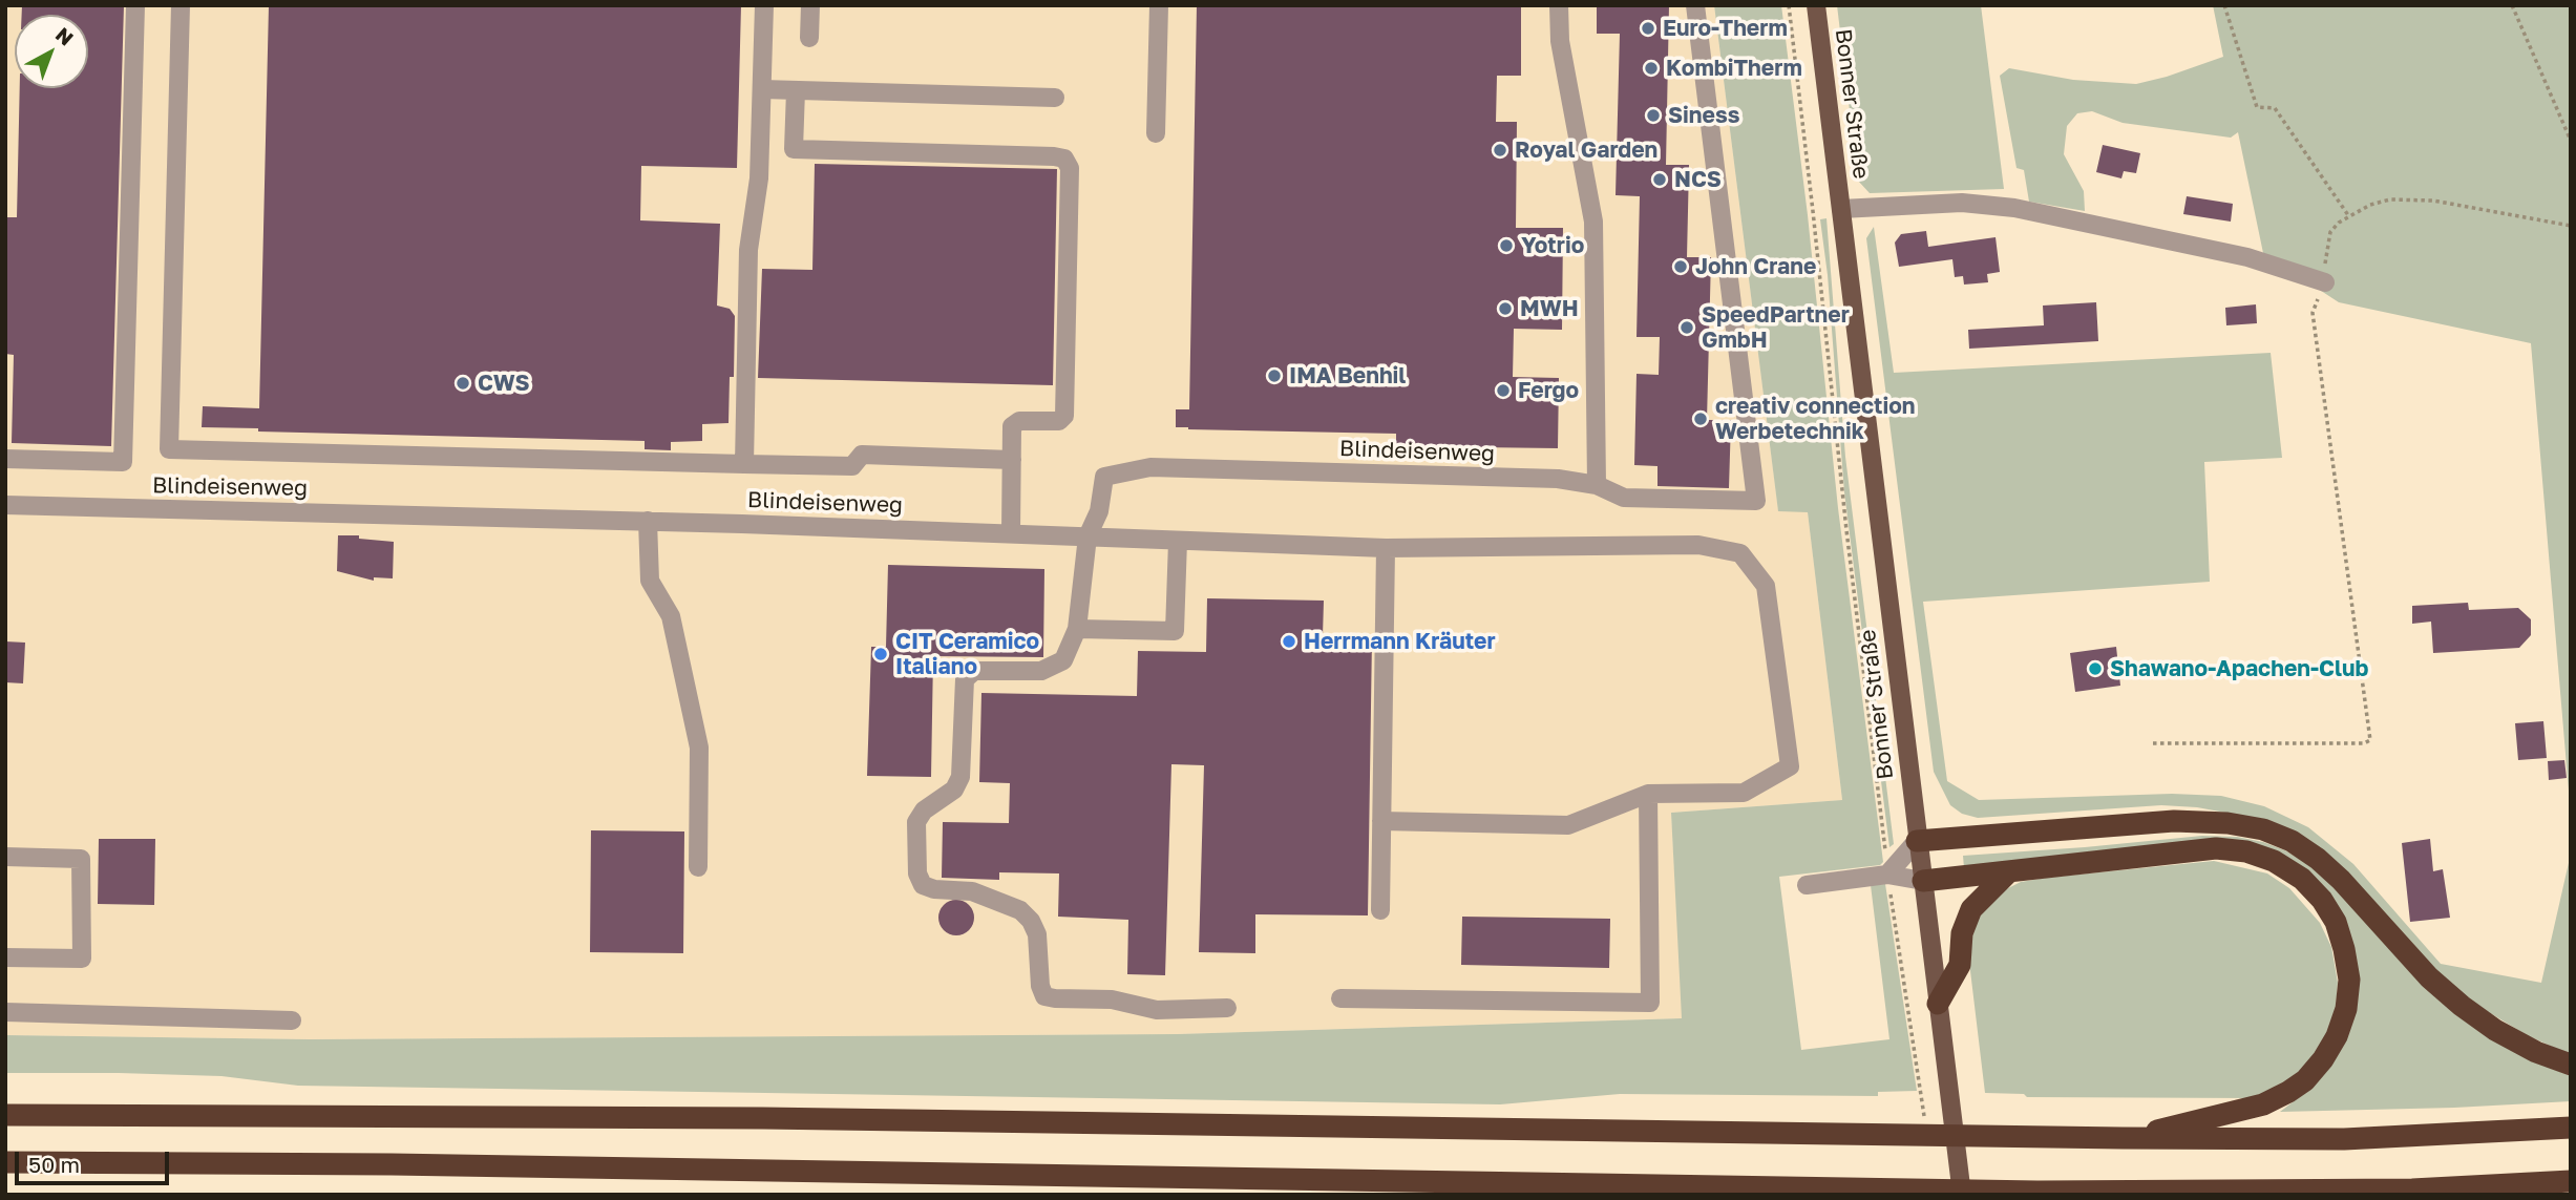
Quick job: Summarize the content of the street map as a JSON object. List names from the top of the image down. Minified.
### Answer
{"streets":{"main road":["Bonner Straße"],"street":["Blindeisenweg"]},"places":["Euro-Therm","KombiTherm","Siness","Royal Garden","NCS","Yotrio","John Crane","MWH","SpeedPartner GmbH","IMA Benhil","CWS","Fergo","creativ connection Werbetechnik","Herrmann Kräuter","CIT Ceramico Italiano","Shawano-Apachen-Club"],"scale_bar":"50 m","north":"top right"}
